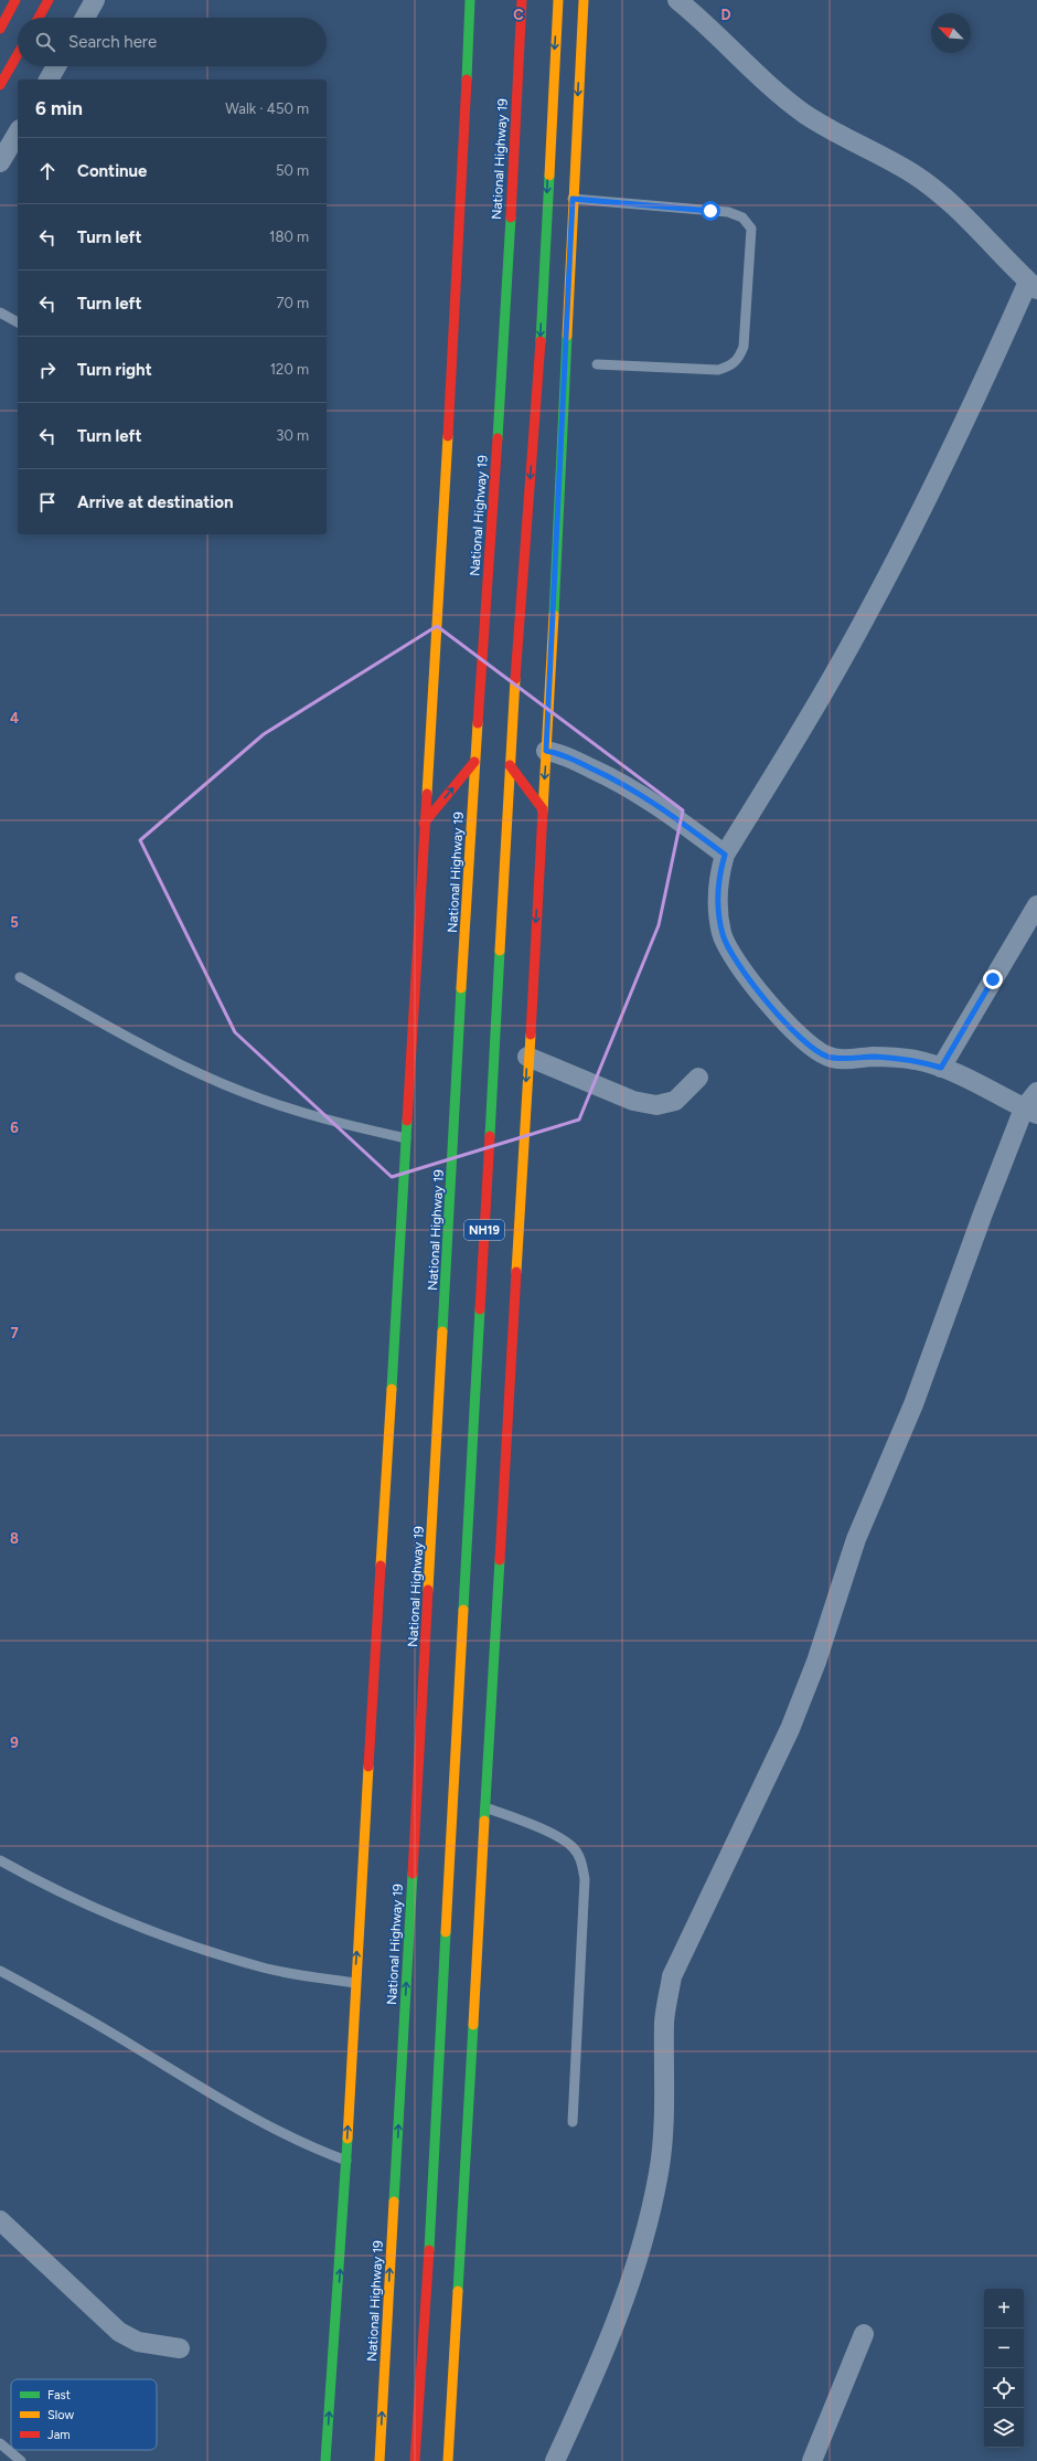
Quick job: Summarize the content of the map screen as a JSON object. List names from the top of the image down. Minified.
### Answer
{"streets":{"main road":["National Highway 19","NH19"]},"legend":["Fast","Slow","Jam"],"north":"top left","page":{"search":"Search here","heading":["6 min","Walk · 450 m"],"list":[["Continue","50 m"],["Turn left","180 m"],["Turn left","70 m"],["Turn right","120 m"],["Turn left","30 m"],"Arrive at destination"],"map_buttons":["+","−"]},"grid":{"columns":["C","D"],"rows":["4","5","6","7","8","9"]}}
